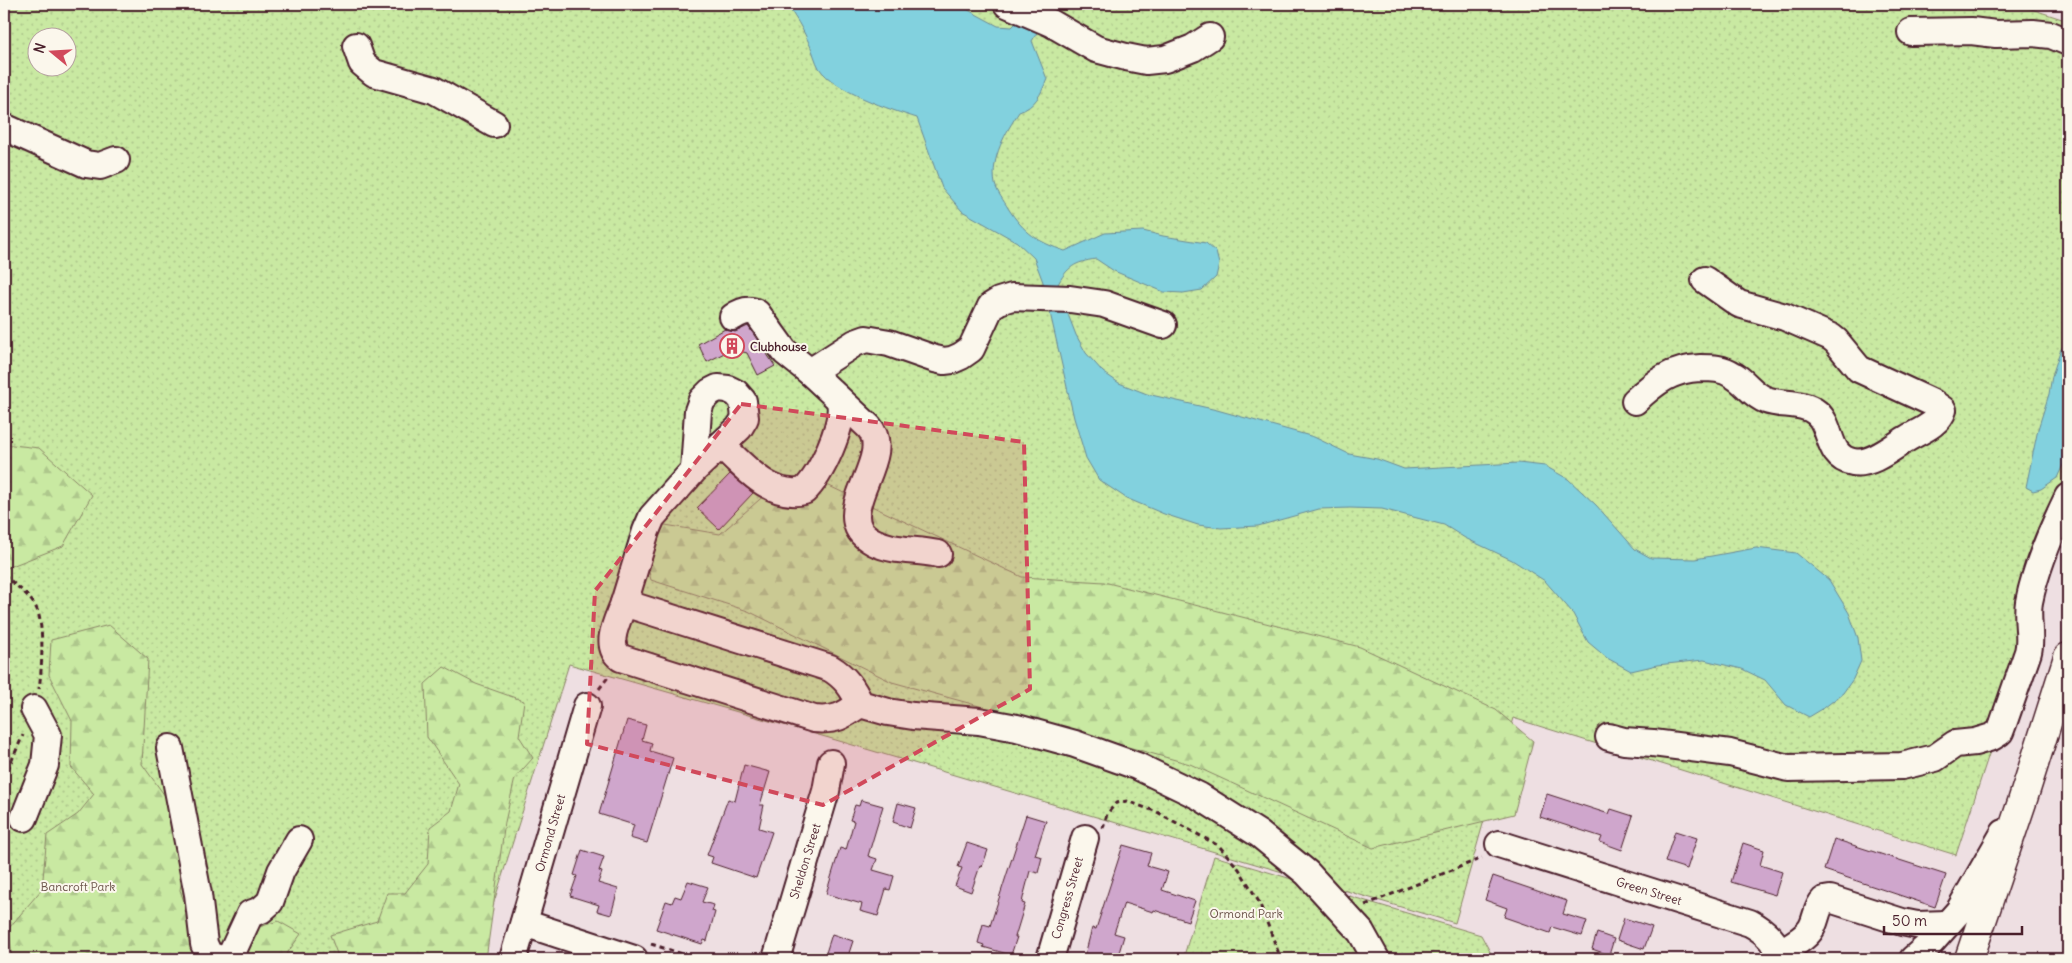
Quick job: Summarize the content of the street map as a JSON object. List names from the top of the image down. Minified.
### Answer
{"streets":{"street":["Ormond Street","Sheldon Street","Green Street","Congress Street"]},"parks":["Bancroft Park","Ormond Park"],"places":{"building":["Clubhouse"]},"scale_bar":"50 m","north":"left"}
